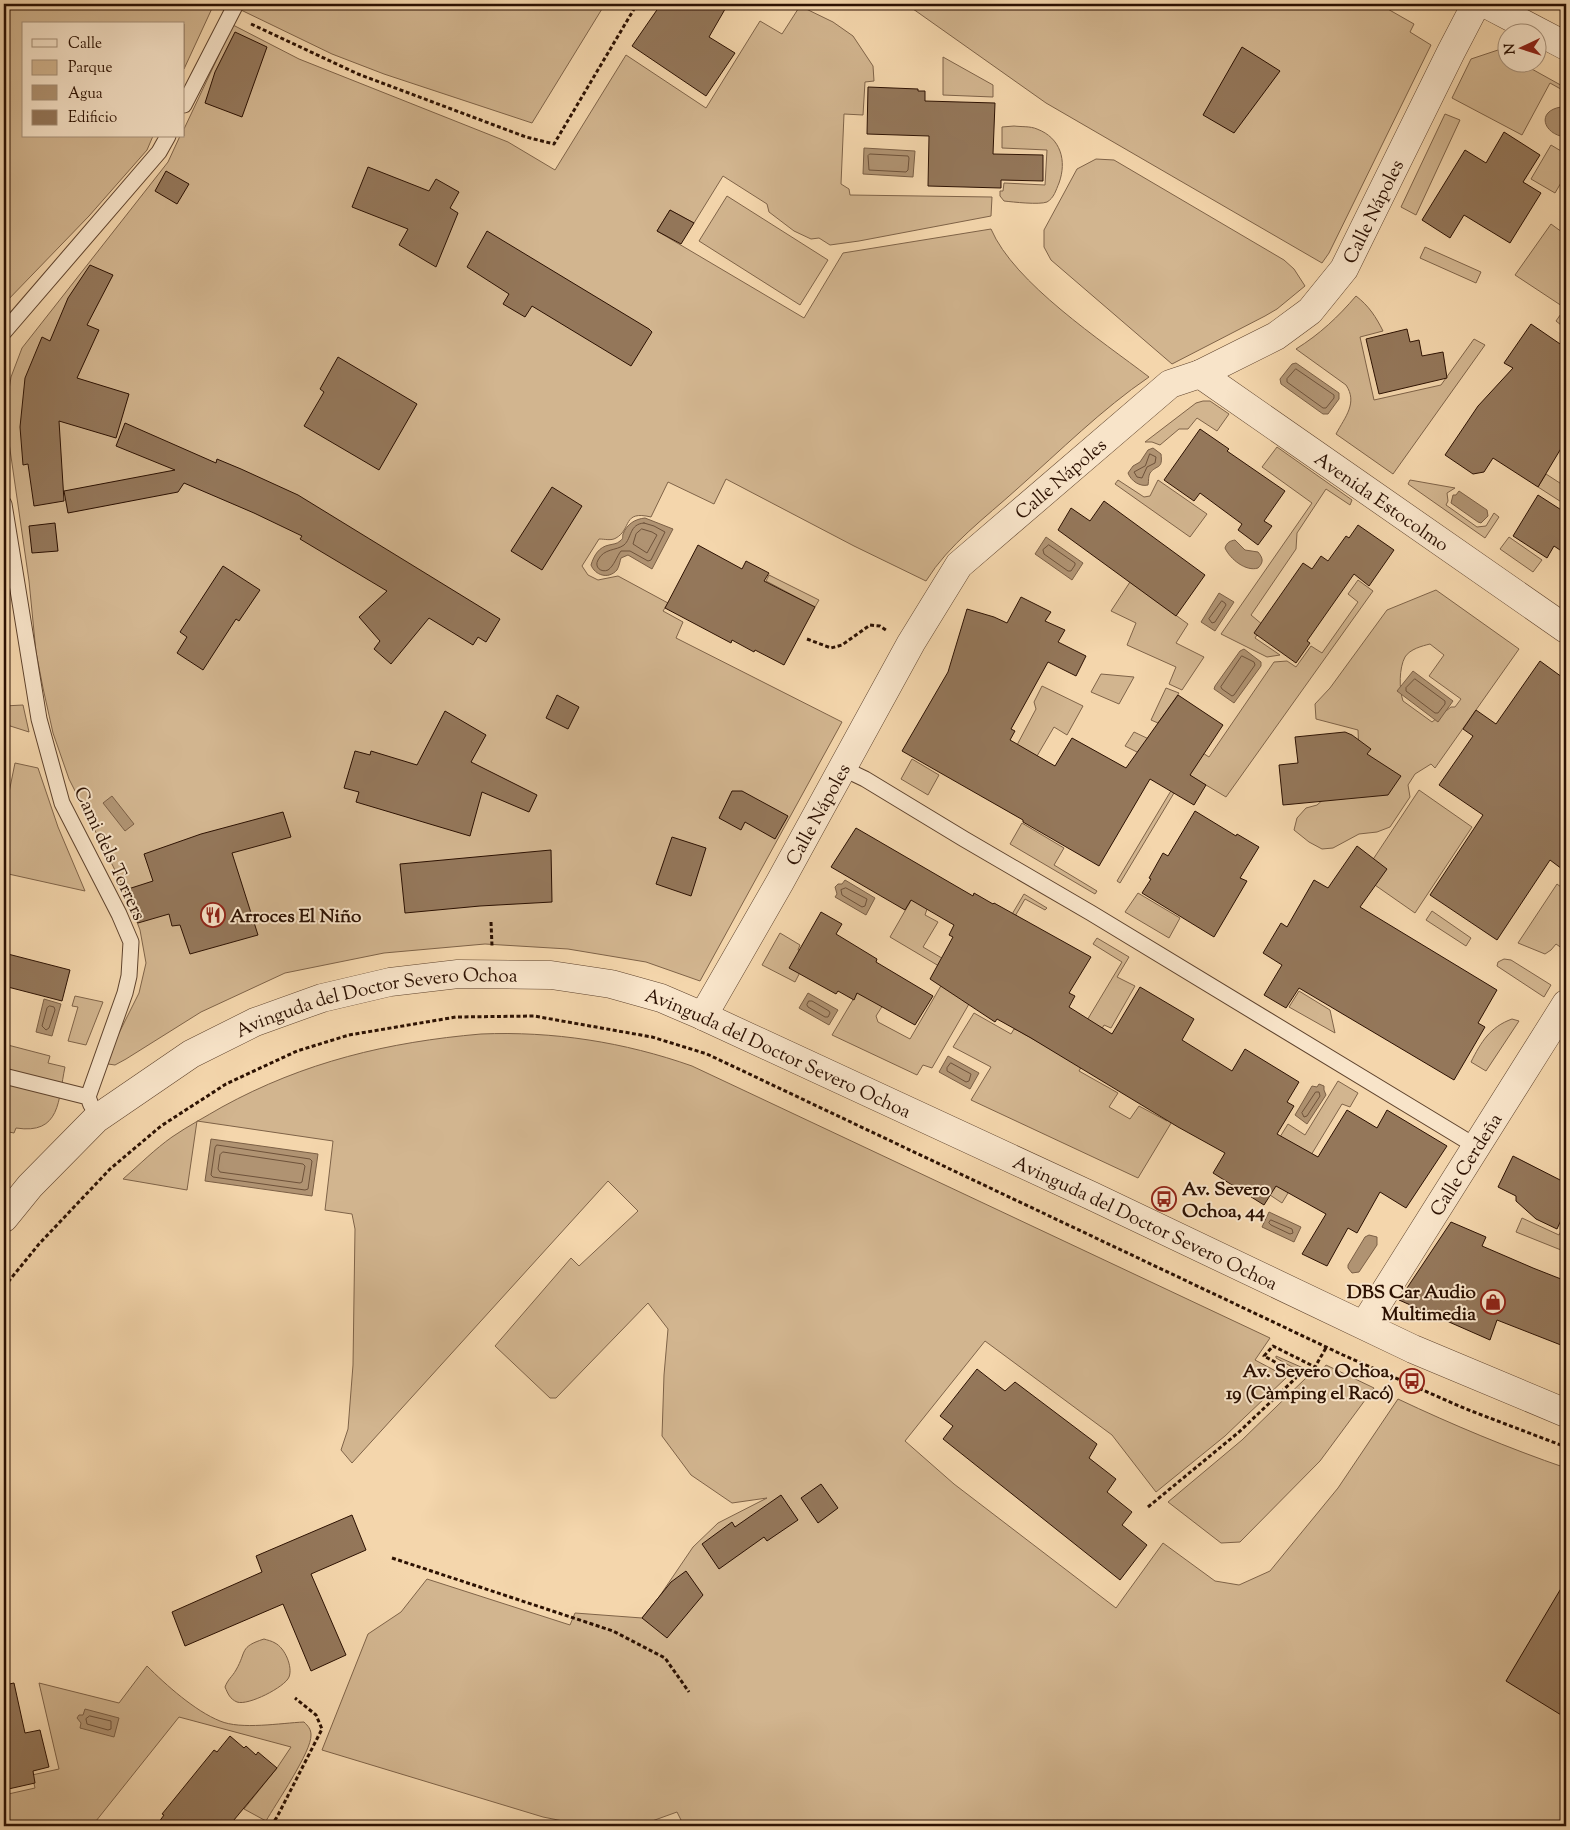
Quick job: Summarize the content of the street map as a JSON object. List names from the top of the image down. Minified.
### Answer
{"streets":{"street":["Calle Nápoles","Avenida Estocolmo","Avinguda del Doctor Severo Ochoa","Calle Cerdeña"],"lane":["Cami dels Torrers"]},"crossings":[["Calle Nápoles","Avenida Estocolmo"],["Calle Nápoles","Avinguda del Doctor Severo Ochoa"],["Cami dels Torrers","Avinguda del Doctor Severo Ochoa"],["Avinguda del Doctor Severo Ochoa","Calle Cerdeña"]],"places":{"restaurant":["Arroces El Niño"],"bus stop":["Av. Severo Ochoa, 44","Av. Severo Ochoa, 19 (Càmping el Racó)"],"shop":["DBS Car Audio Multimedia"]},"legend":["Calle","Parque","Agua","Edificio"],"north":"left"}
